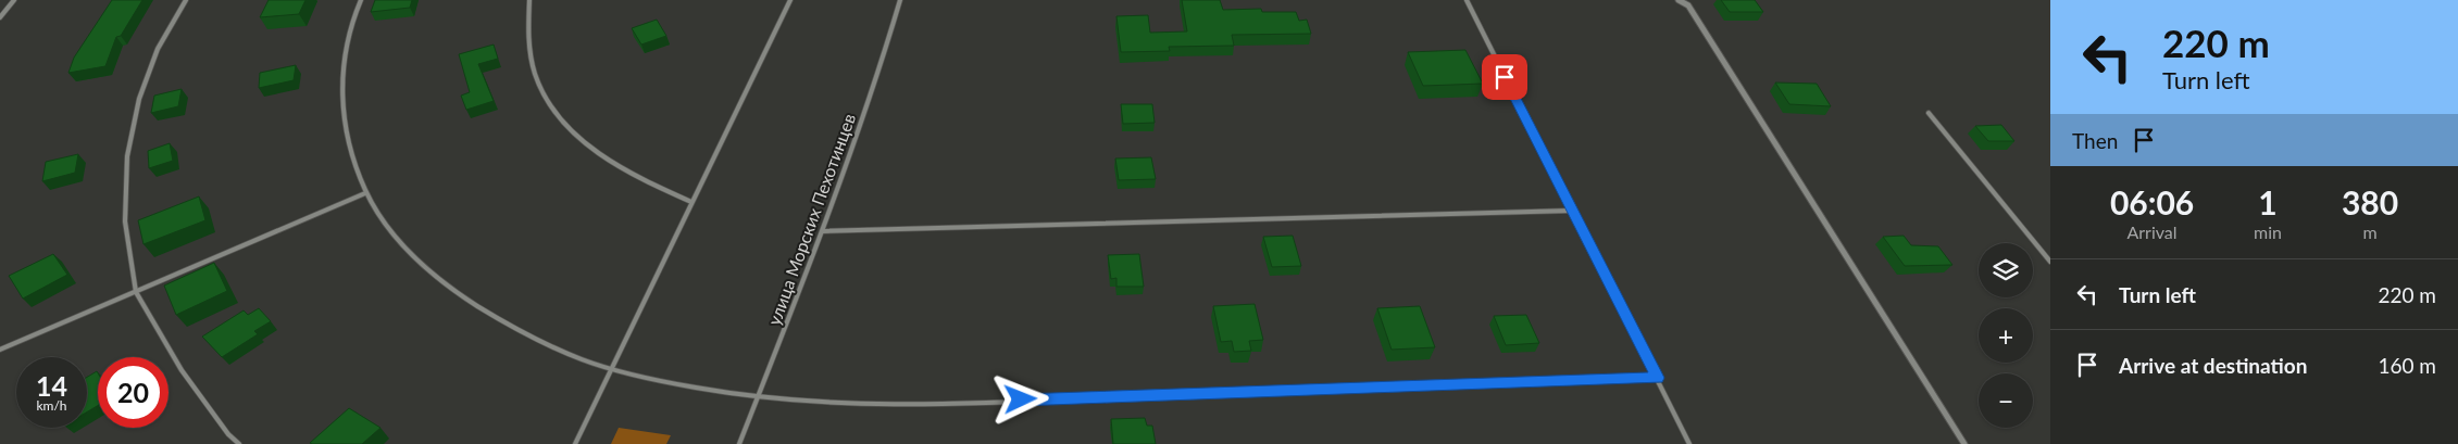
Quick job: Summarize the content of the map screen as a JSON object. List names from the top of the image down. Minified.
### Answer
{"streets":{"lane":["улица Морских Пехотинцев"]},"page":{"turn":["220 m","Turn left"],"then":"Then","eta":["06:06","Arrival","1","min","380","m"],"map_buttons":["+","−"],"list":[{"name":"Turn left","value":"220 m"},{"name":"Arrive at destination","value":"160 m"}],"speed":"14 km/h","limit":"20"}}
